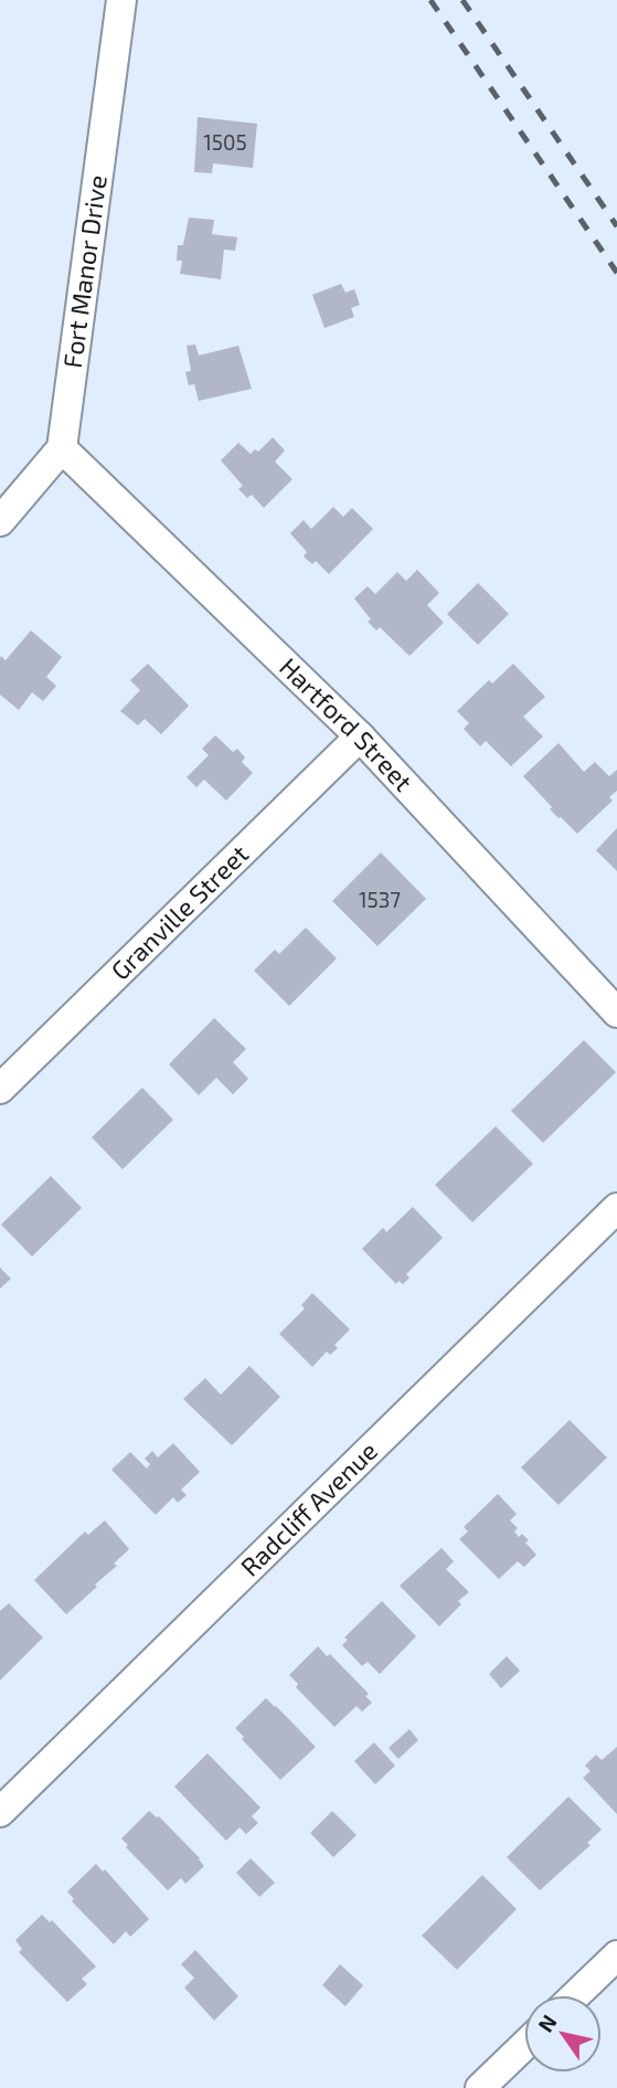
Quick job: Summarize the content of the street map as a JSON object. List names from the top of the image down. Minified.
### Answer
{"streets":{"street":["Fort Manor Drive","Hartford Street","Granville Street","Radcliff Avenue"]},"crossings":[["Fort Manor Drive","Hartford Street"],["Hartford Street","Granville Street"]],"house_numbers":["1505","1537"],"north":"top left"}
